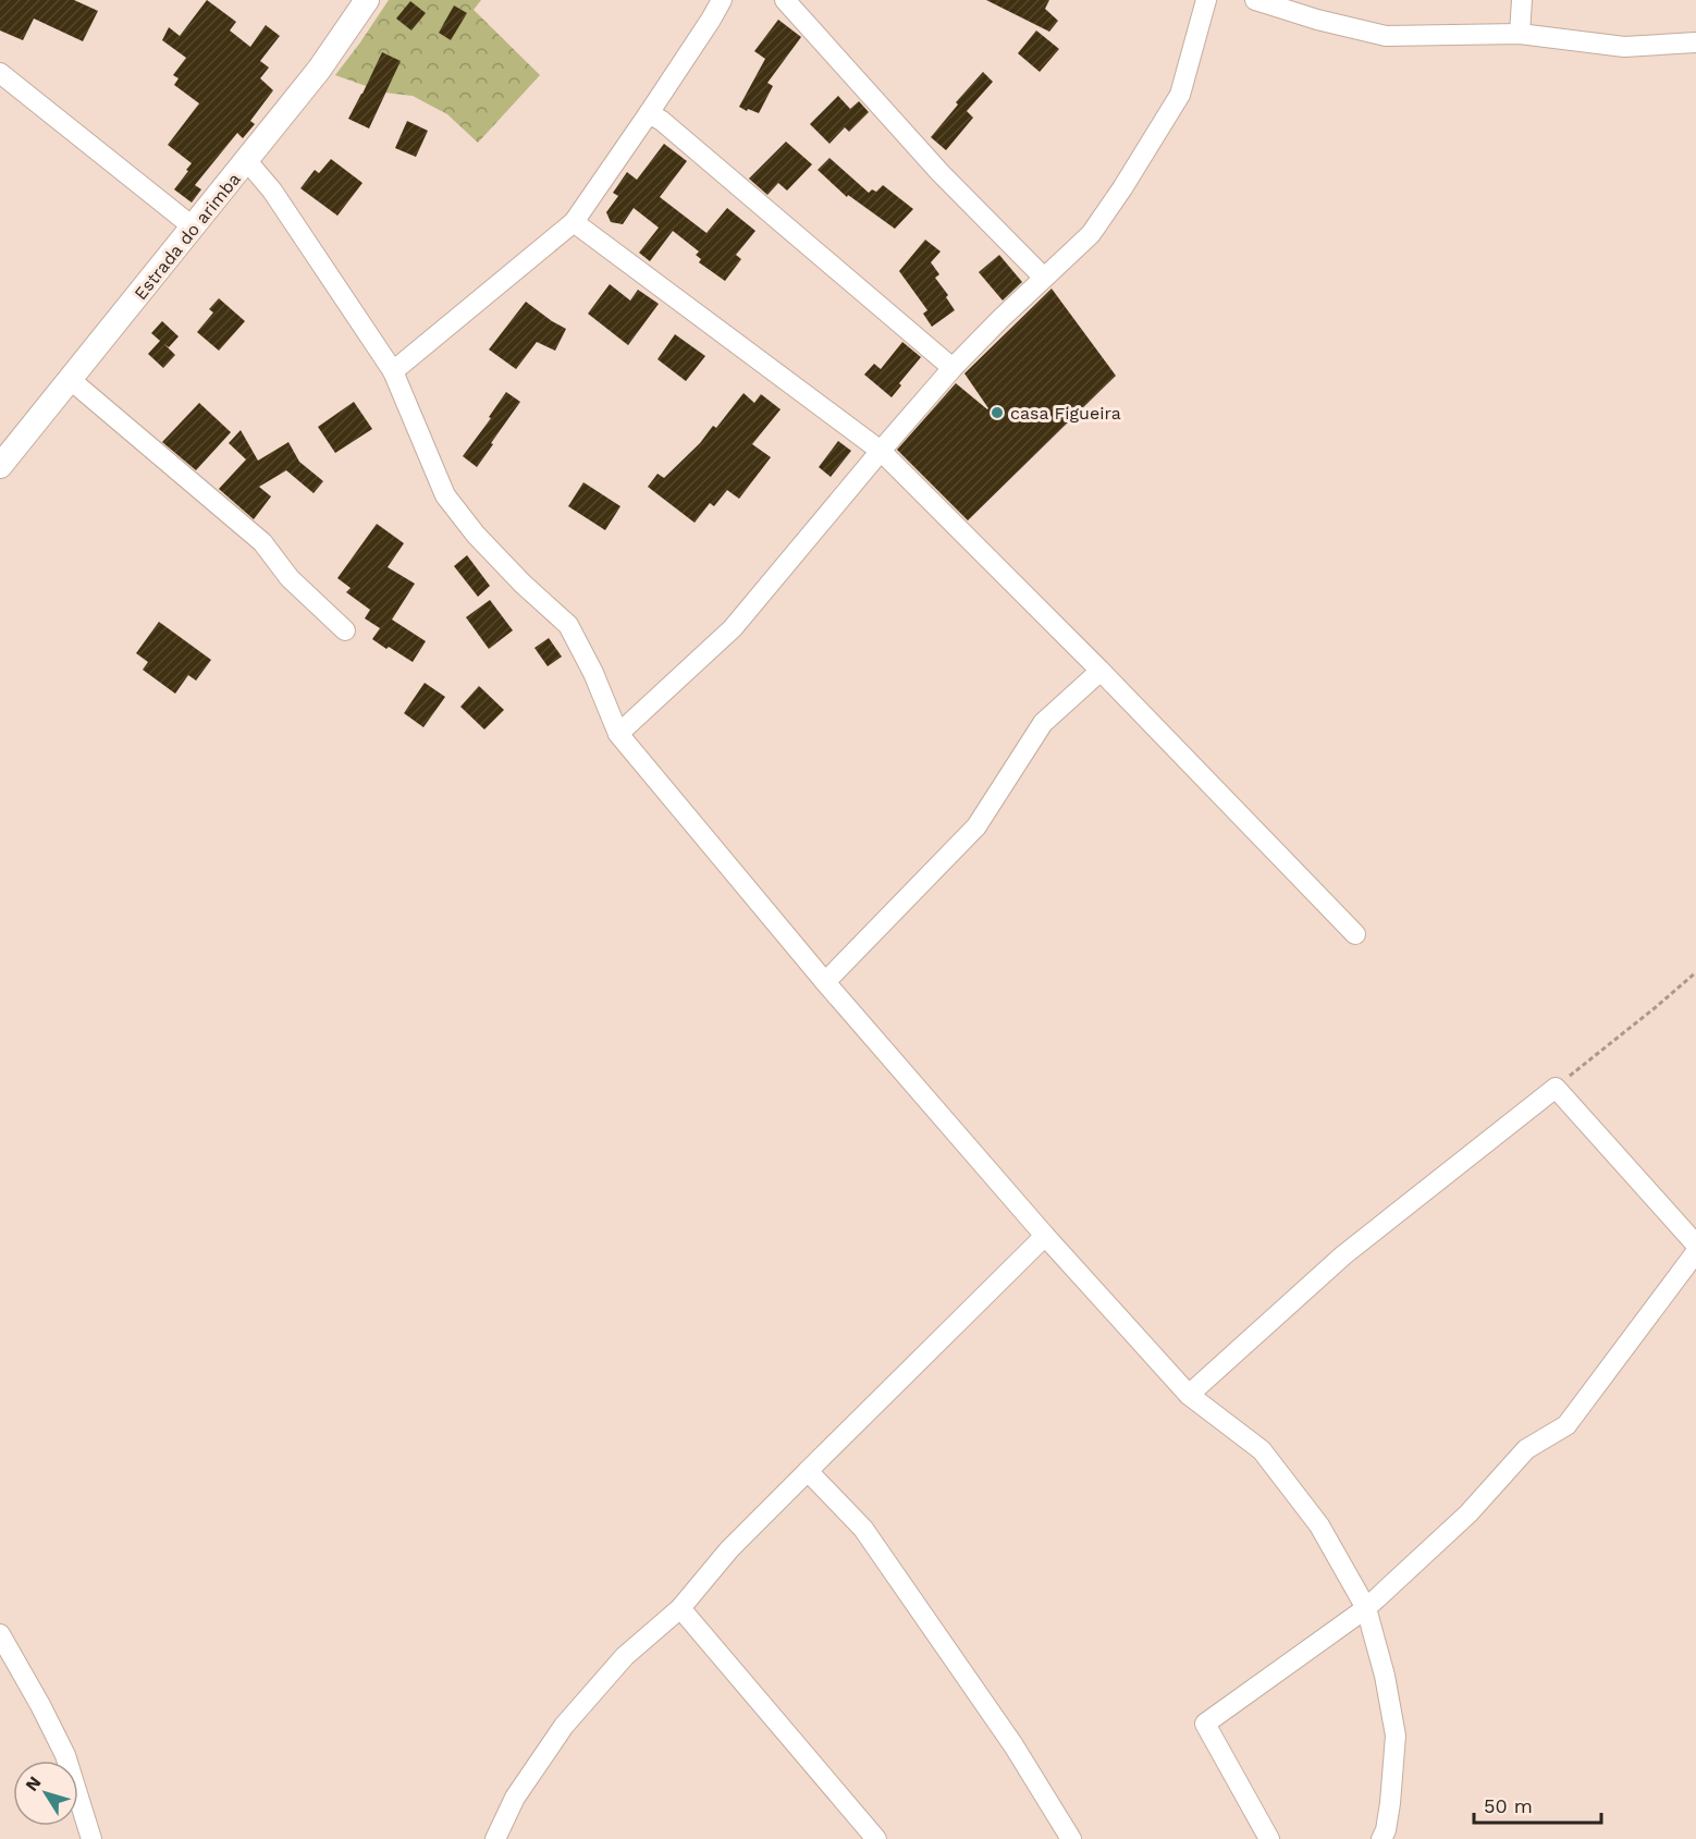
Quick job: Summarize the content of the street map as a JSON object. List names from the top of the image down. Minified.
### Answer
{"streets":{"main road":["Estrada do arimba"]},"places":["casa Figueira"],"scale_bar":"50 m","north":"top left"}
